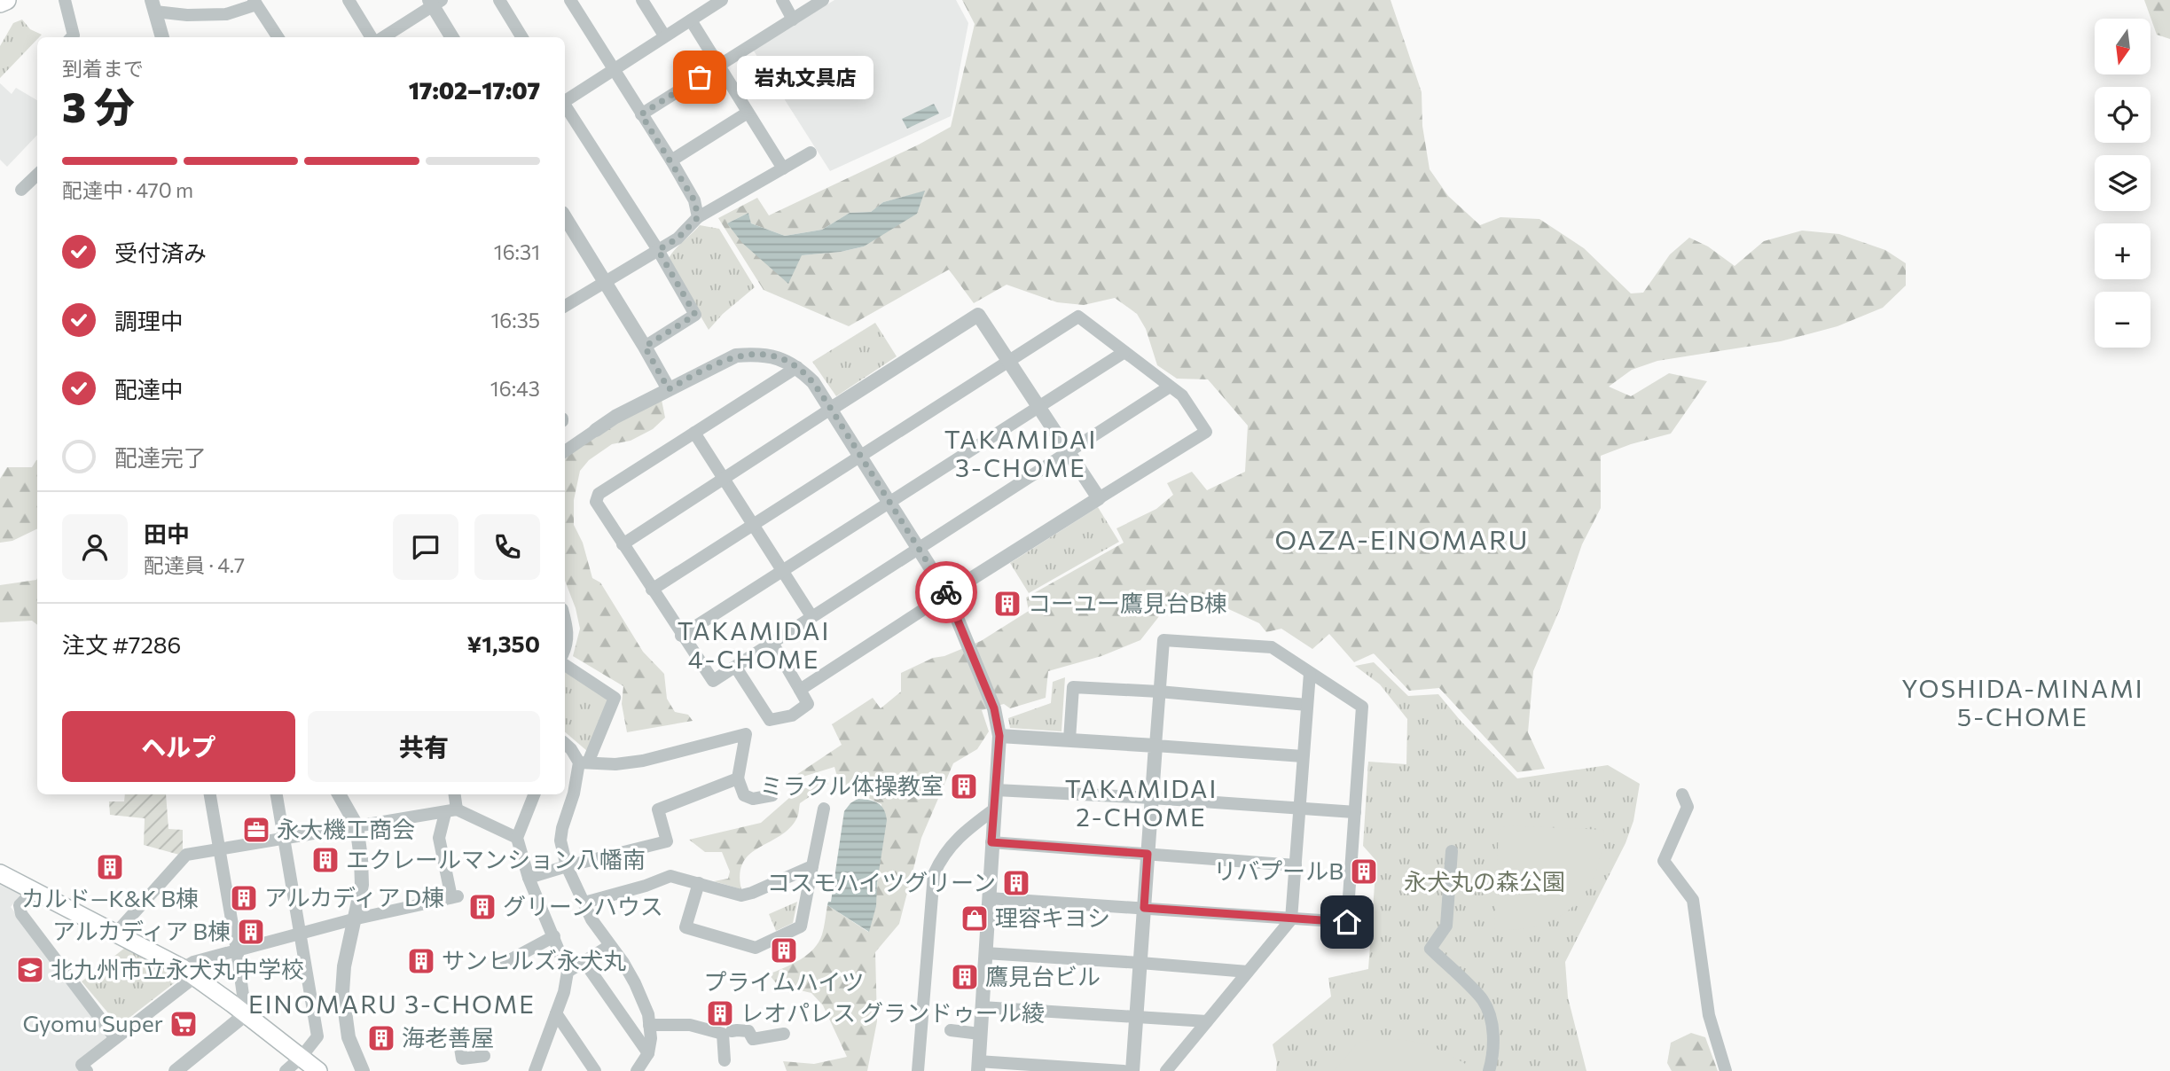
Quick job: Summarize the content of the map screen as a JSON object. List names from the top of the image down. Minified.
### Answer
{"districts":["TAKAMIDAI 3-CHOME","OAZA-EINOMARU","TAKAMIDAI 4-CHOME","YOSHIDA-MINAMI 5-CHOME","TAKAMIDAI 2-CHOME","EINOMARU 3-CHOME"],"parks":["永犬丸の森公園"],"places":{"other":["岩丸文具店"],"building":["コーユー鷹見台B棟","ミラクル体操教室","エクレールマンション八幡南","カルド―K&K B棟","リバプールB","コスモハイツグリーン","アルカディア D棟","グリーンハウス","アルカディア B棟","プライムハイツ","サンヒルズ永犬丸","鷹見台ビル","レオパレス グランドゥール綾","海老善屋"],"office":["永大機工商会"],"shop":["理容キヨシ"],"school or university":["北九州市立永犬丸中学校"],"supermarket":["Gyomu Super"]},"north":"bottom","page":{"map_buttons":["+","−"],"heading":["3 分","到着まで","17:02–17:07"],"panel":["田中","配達員 · 4.7","注文 #7286","¥1,350"],"bubble":"岩丸文具店","bar":"配達中 · 470 m","list":[["受付済み","16:31"],["調理中","16:35"],["配達中","16:43"],"配達完了"],"buttons":["ヘルプ","共有"]}}
